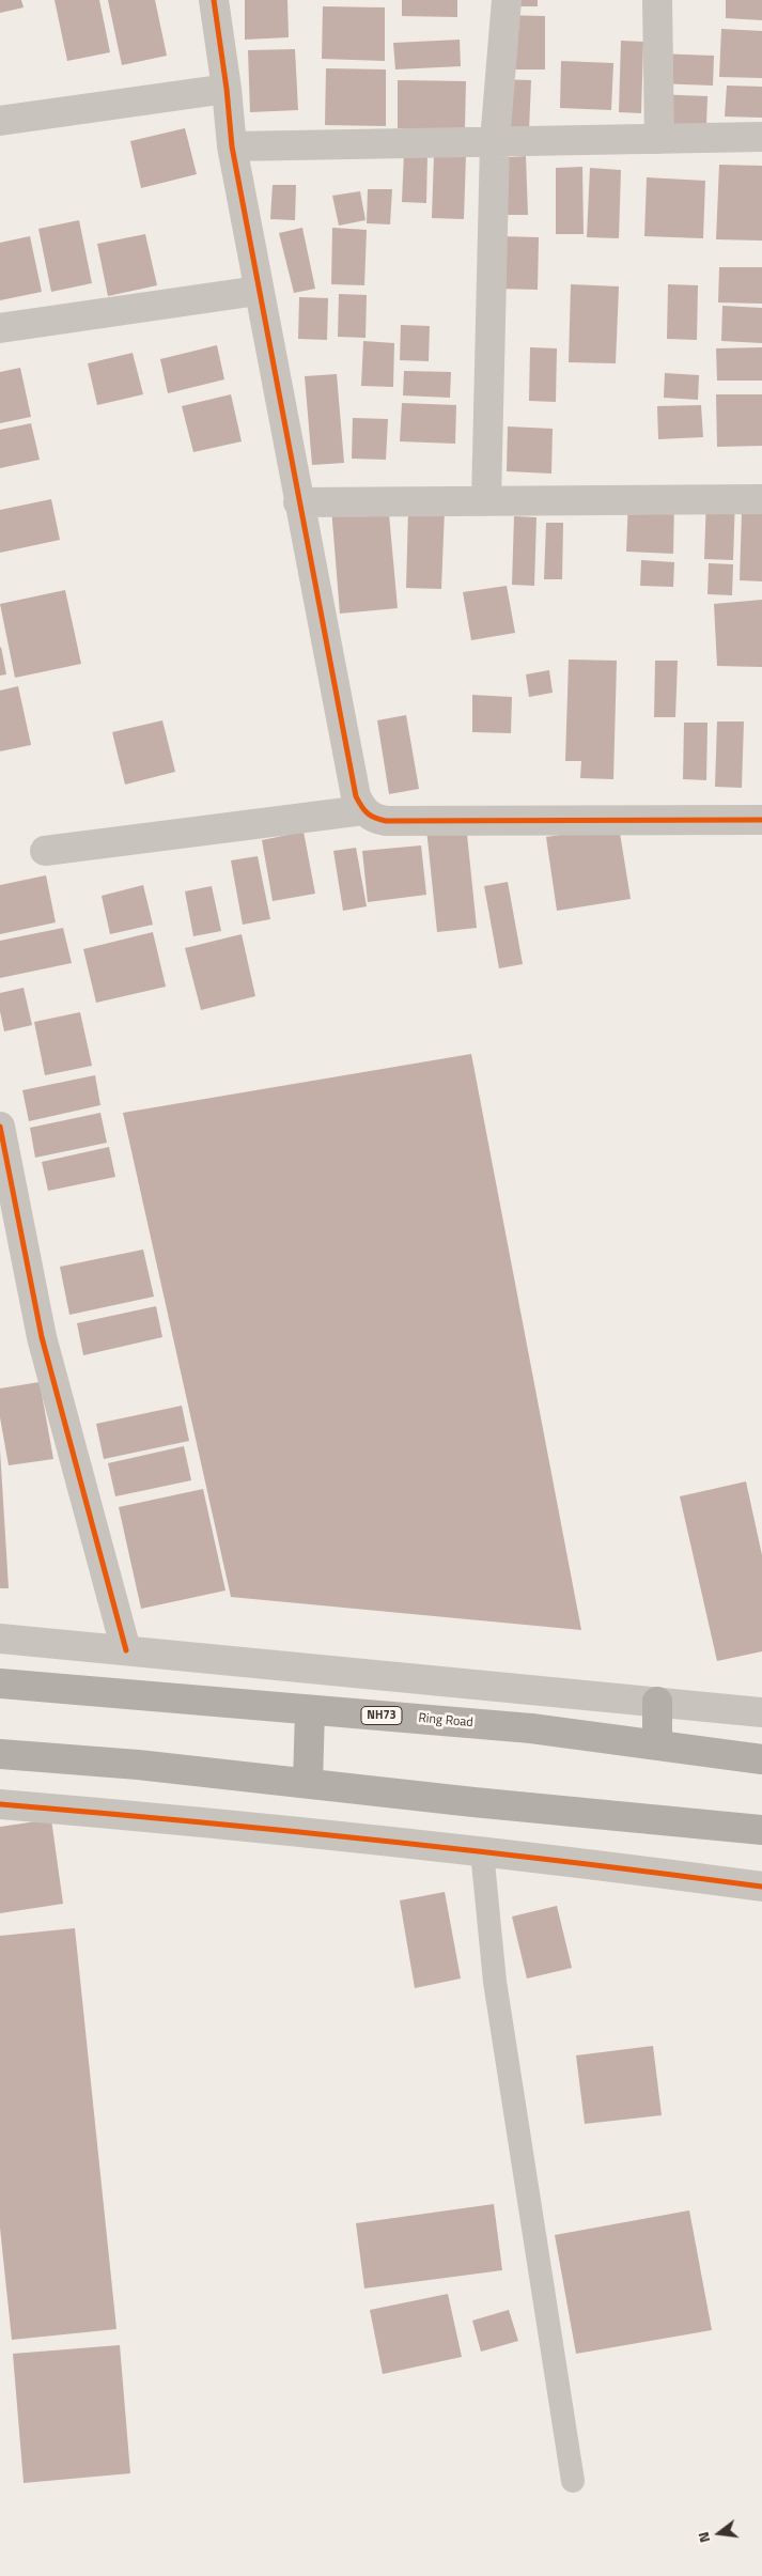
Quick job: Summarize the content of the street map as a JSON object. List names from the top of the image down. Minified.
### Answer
{"streets":{"highway":["NH73","Ring Road"]},"north":"left"}
